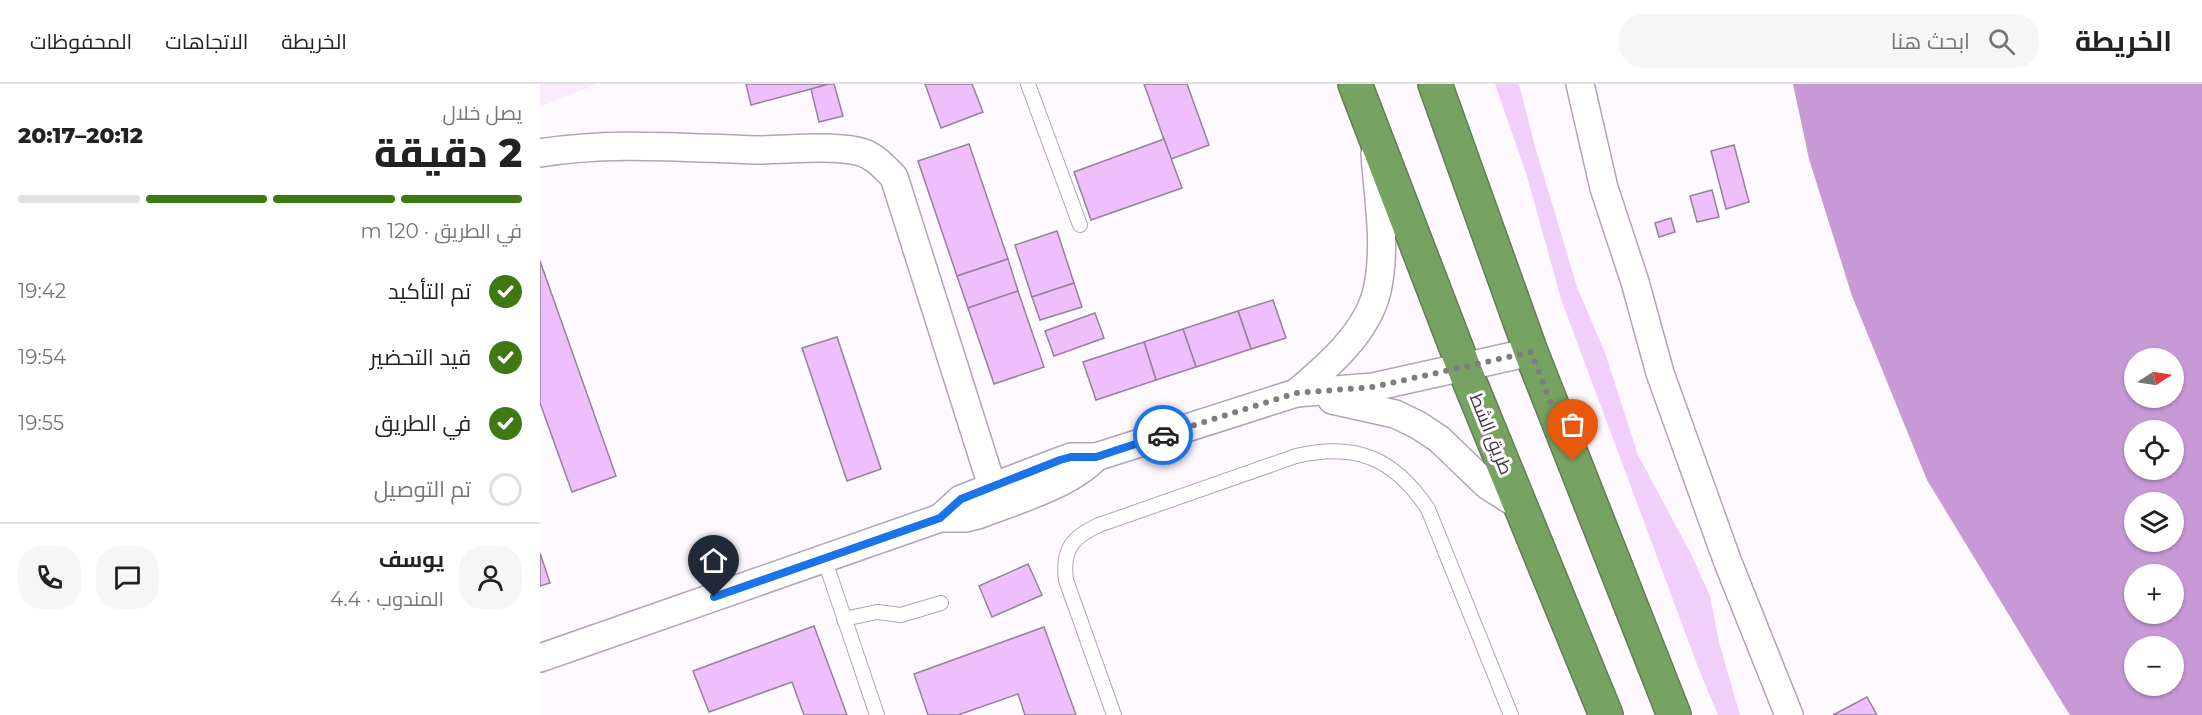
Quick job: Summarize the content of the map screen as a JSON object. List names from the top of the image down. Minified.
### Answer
{"streets":{"highway":["طريق الشط"]},"north":"right","page":{"header":"الخريطة","search":"ابحث هنا","nav":["الخريطة","الاتجاهات","المحفوظات"],"heading":["2 دقيقة","يصل خلال","20:12–20:17"],"panel":["يوسف","المندوب · 4.4"],"bar":"في الطريق · 120 m","list":[["تم التأكيد","19:42"],["قيد التحضير","19:54"],["في الطريق","19:55"],"تم التوصيل"],"map_buttons":["+","−"]}}
